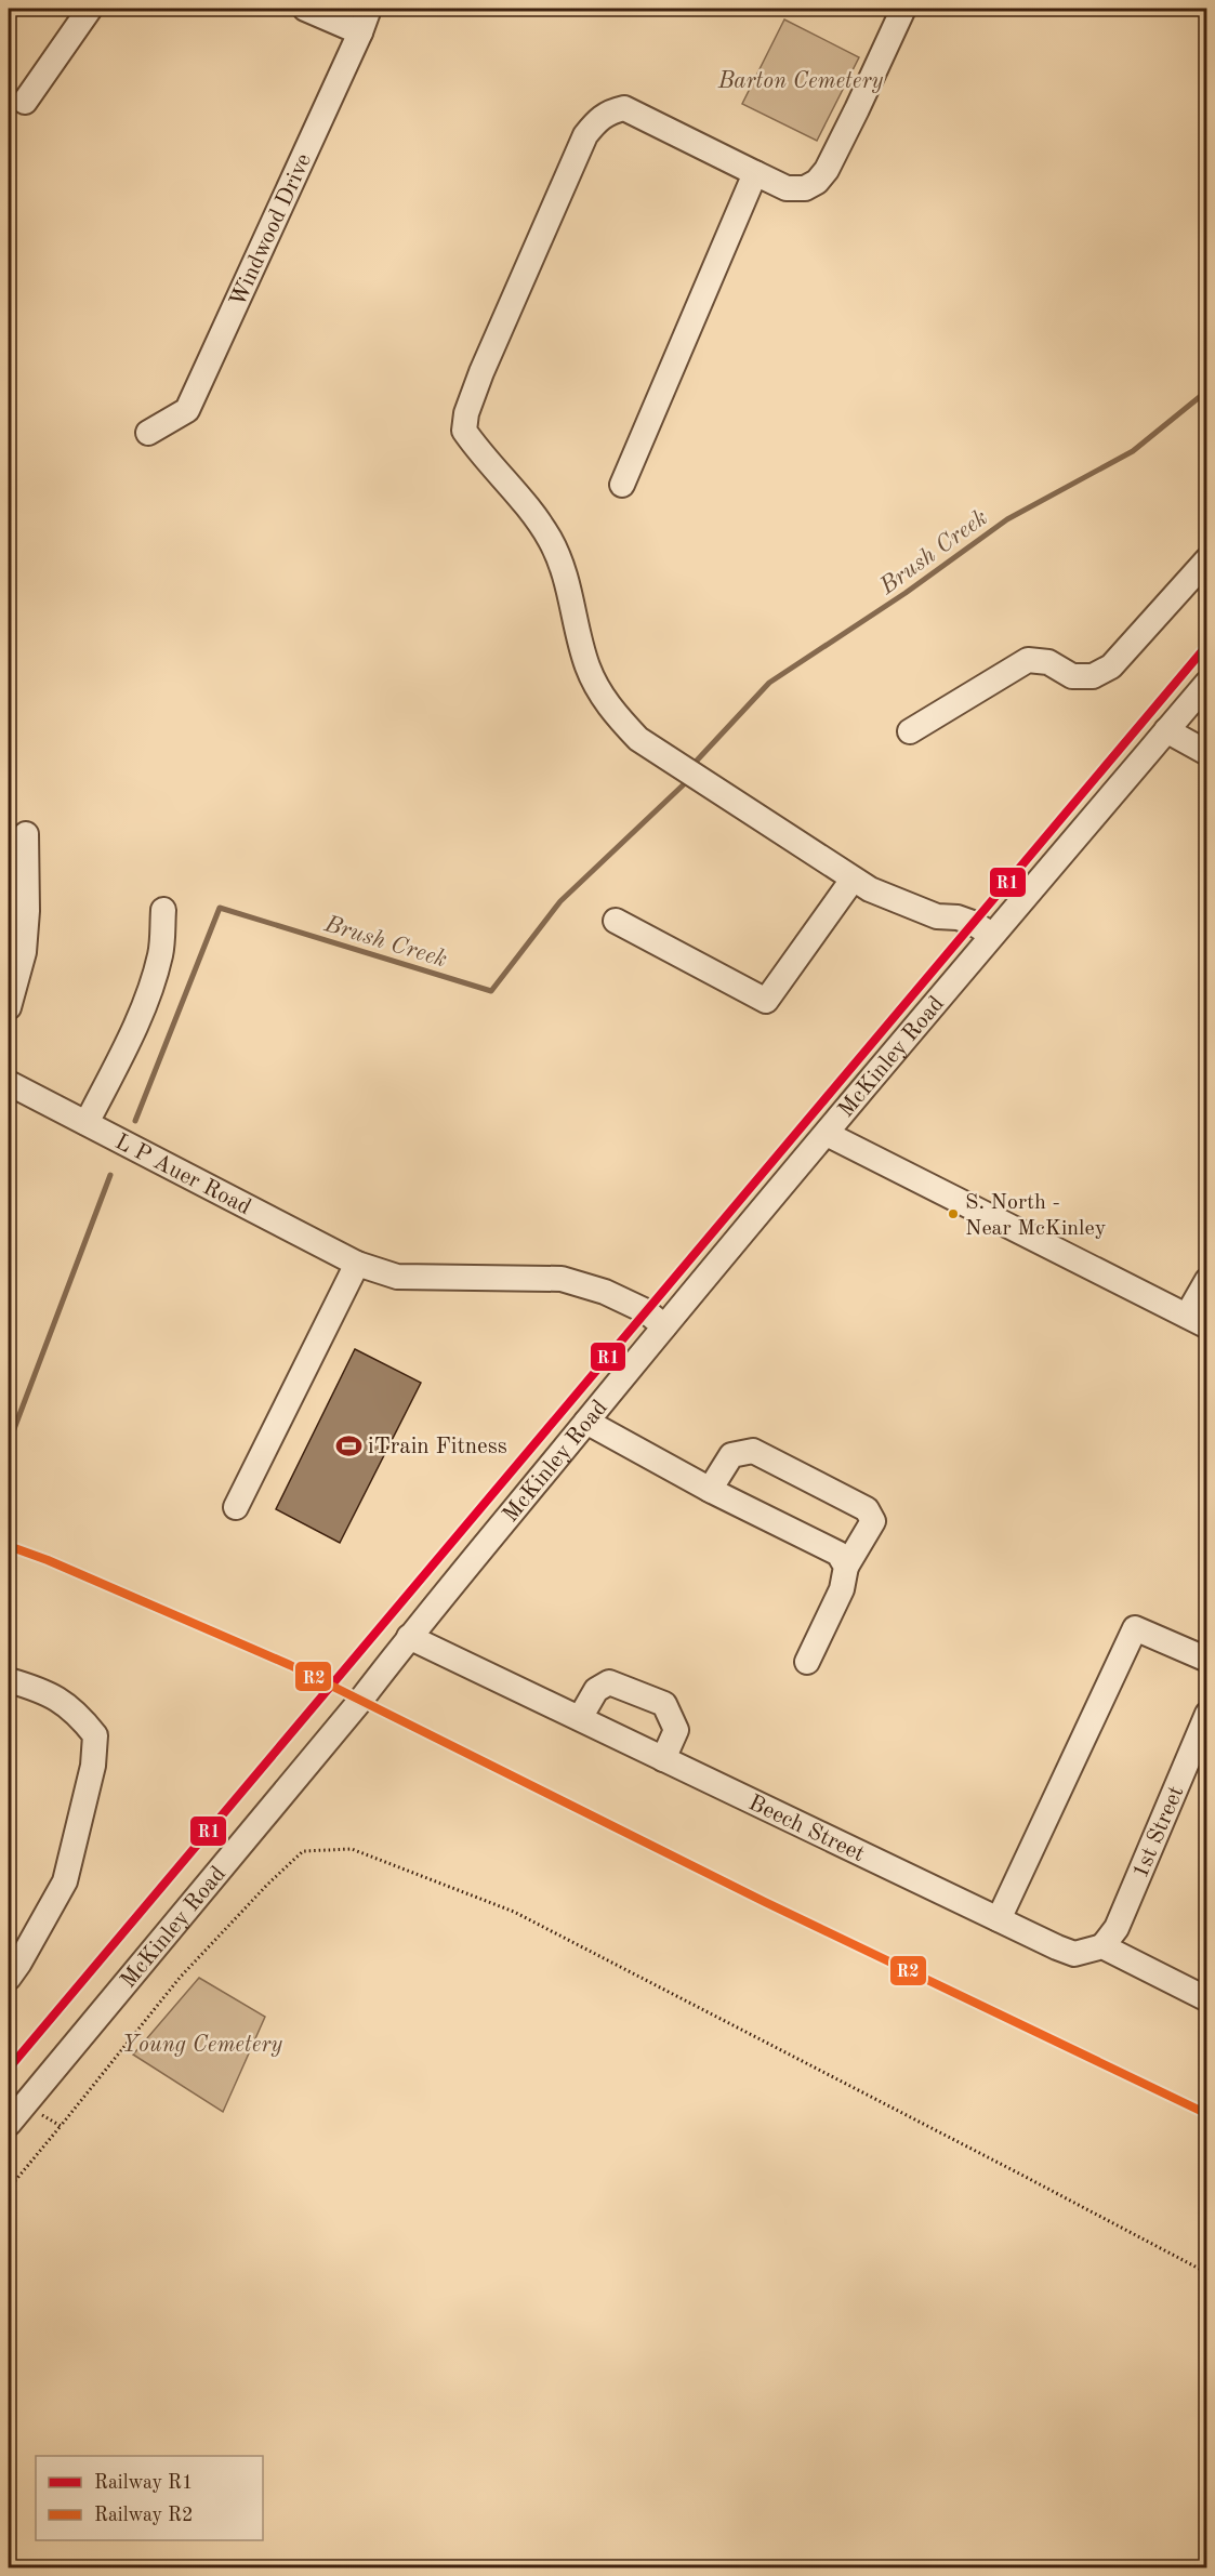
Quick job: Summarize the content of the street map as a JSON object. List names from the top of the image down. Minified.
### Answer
{"streets":{"street":["Windwood Drive","McKinley Road","L P Auer Road","Beech Street","1st Street"]},"crossings":[["McKinley Road","L P Auer Road"],["McKinley Road","Beech Street"],["Beech Street","1st Street"]],"water":["Brush Creek"],"parks":["Barton Cemetery","Young Cemetery"],"places":{"other":["S. North - Near McKinley"],"sports":["iTrain Fitness"]},"lines":["rail line R1","rail line R2"],"legend":["Railway R1","Railway R2"]}
